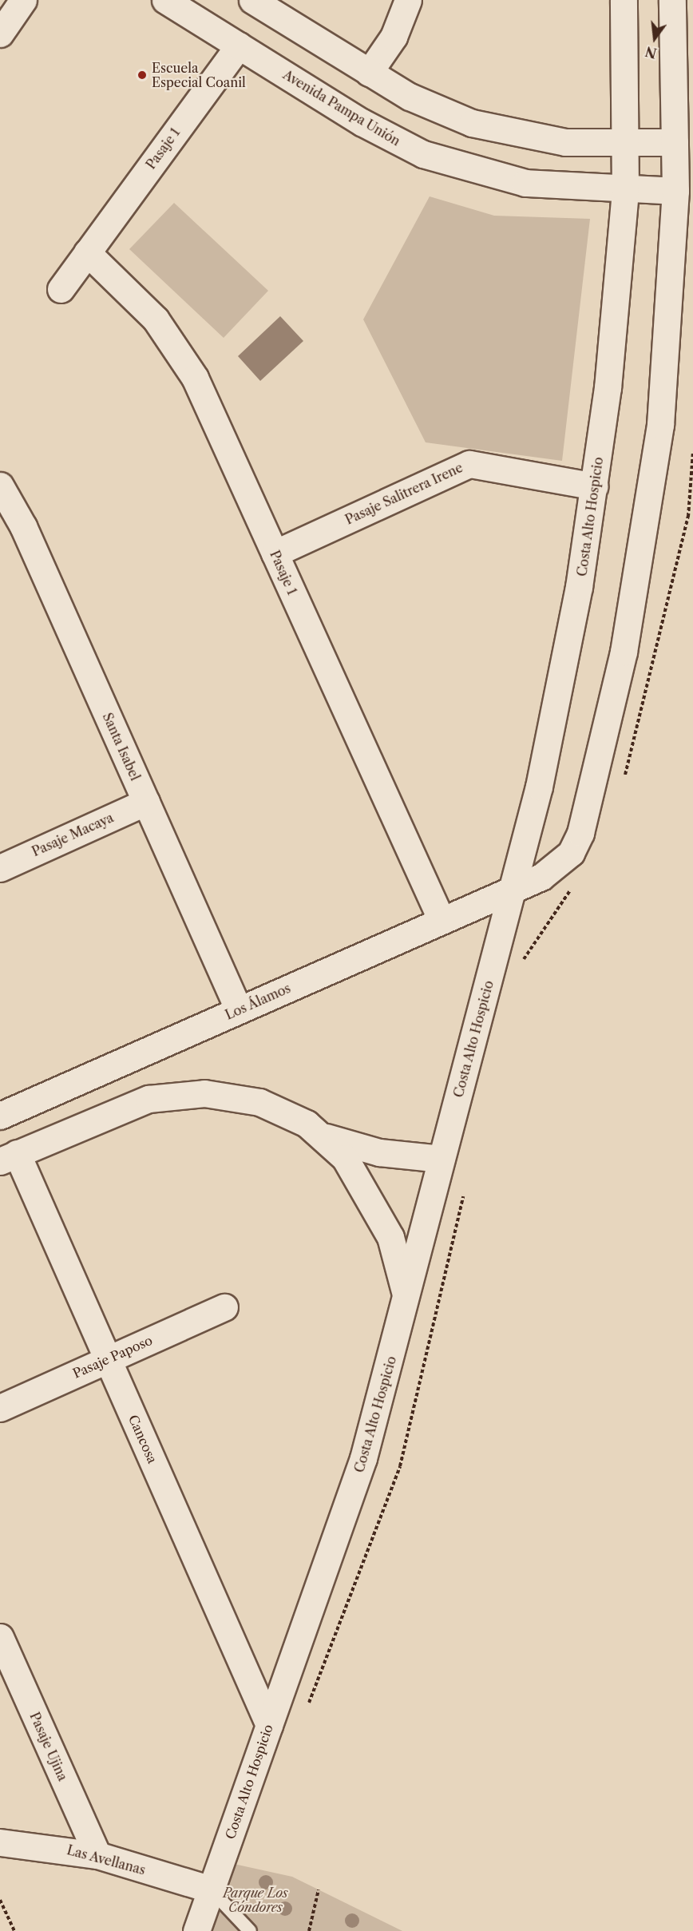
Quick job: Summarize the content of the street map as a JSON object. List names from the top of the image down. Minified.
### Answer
{"streets":{"street":["Avenida Pampa Unión","Pasaje 1","Pasaje Salitrera Irene","Costa Alto Hospicio","Santa Isabel","Pasaje Macaya","Los Álamos","Pasaje Paposo","Cancosa","Pasaje Ujina","Las Avellanas"]},"crossings":[["Avenida Pampa Unión","Pasaje 1"],["Avenida Pampa Unión","Costa Alto Hospicio"],["Pasaje 1","Pasaje Salitrera Irene"],["Pasaje 1","Los Álamos"],["Pasaje Salitrera Irene","Costa Alto Hospicio"],["Costa Alto Hospicio","Los Álamos"],["Costa Alto Hospicio","Cancosa"],["Costa Alto Hospicio","Las Avellanas"],["Santa Isabel","Pasaje Macaya"],["Santa Isabel","Los Álamos"],["Pasaje Paposo","Cancosa"],["Pasaje Ujina","Las Avellanas"]],"parks":["Parque Los Cóndores"],"places":["Escuela Especial Coanil"],"north":"bottom"}
